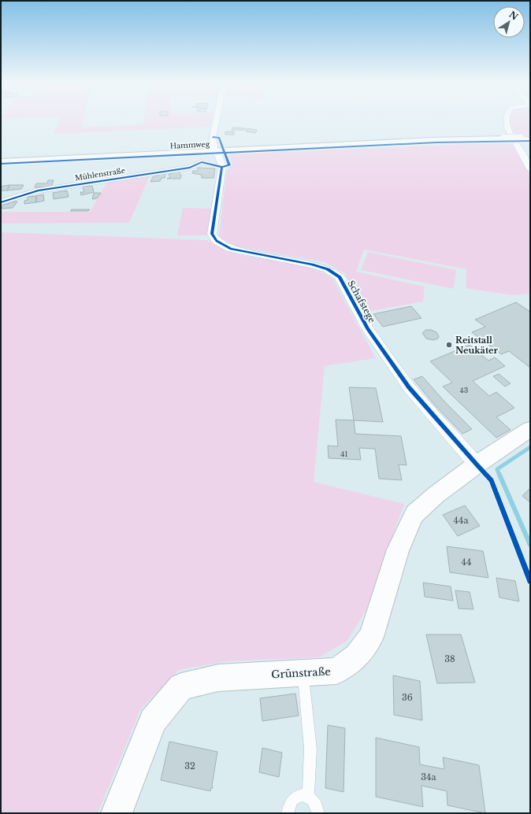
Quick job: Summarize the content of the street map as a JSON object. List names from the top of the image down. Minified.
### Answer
{"streets":{"main road":["Hammweg","Grünstraße"],"street":["Mühlenstraße","Schafstege"]},"crossings":[["Hammweg","Schafstege"],["Schafstege","Grünstraße"]],"places":["Reitstall Neukäter"],"house_numbers":["43","41","44a","44","38","36","32","34a"],"north":"top right"}
